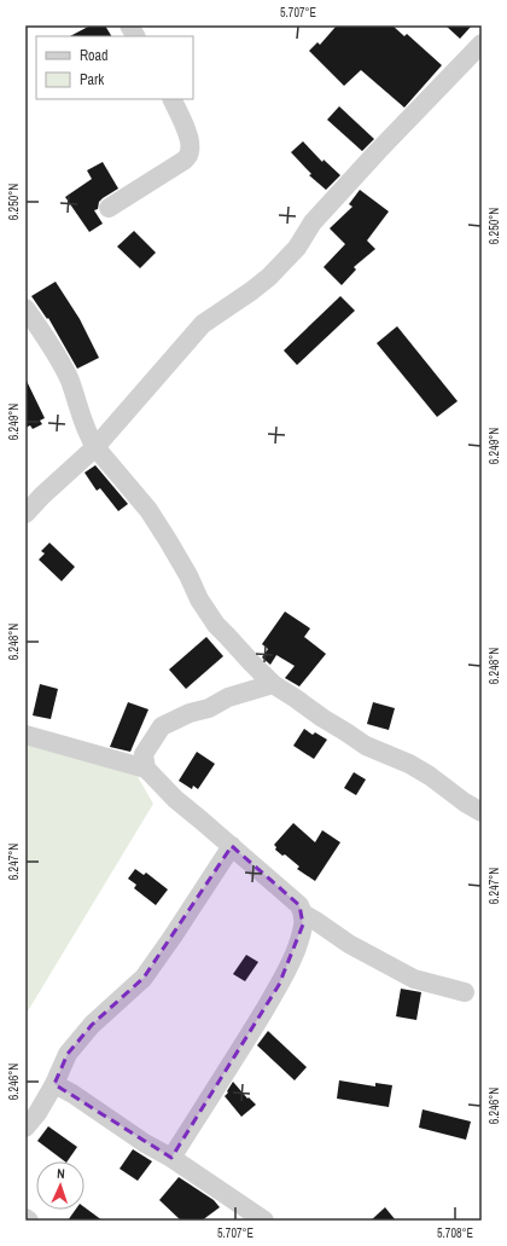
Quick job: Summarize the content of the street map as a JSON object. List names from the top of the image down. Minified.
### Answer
{"legend":["Road","Park"],"north":"top","coordinates":["5.707°E","6.250°N","6.249°N","6.248°N","6.247°N","6.246°N","5.708°E"]}
